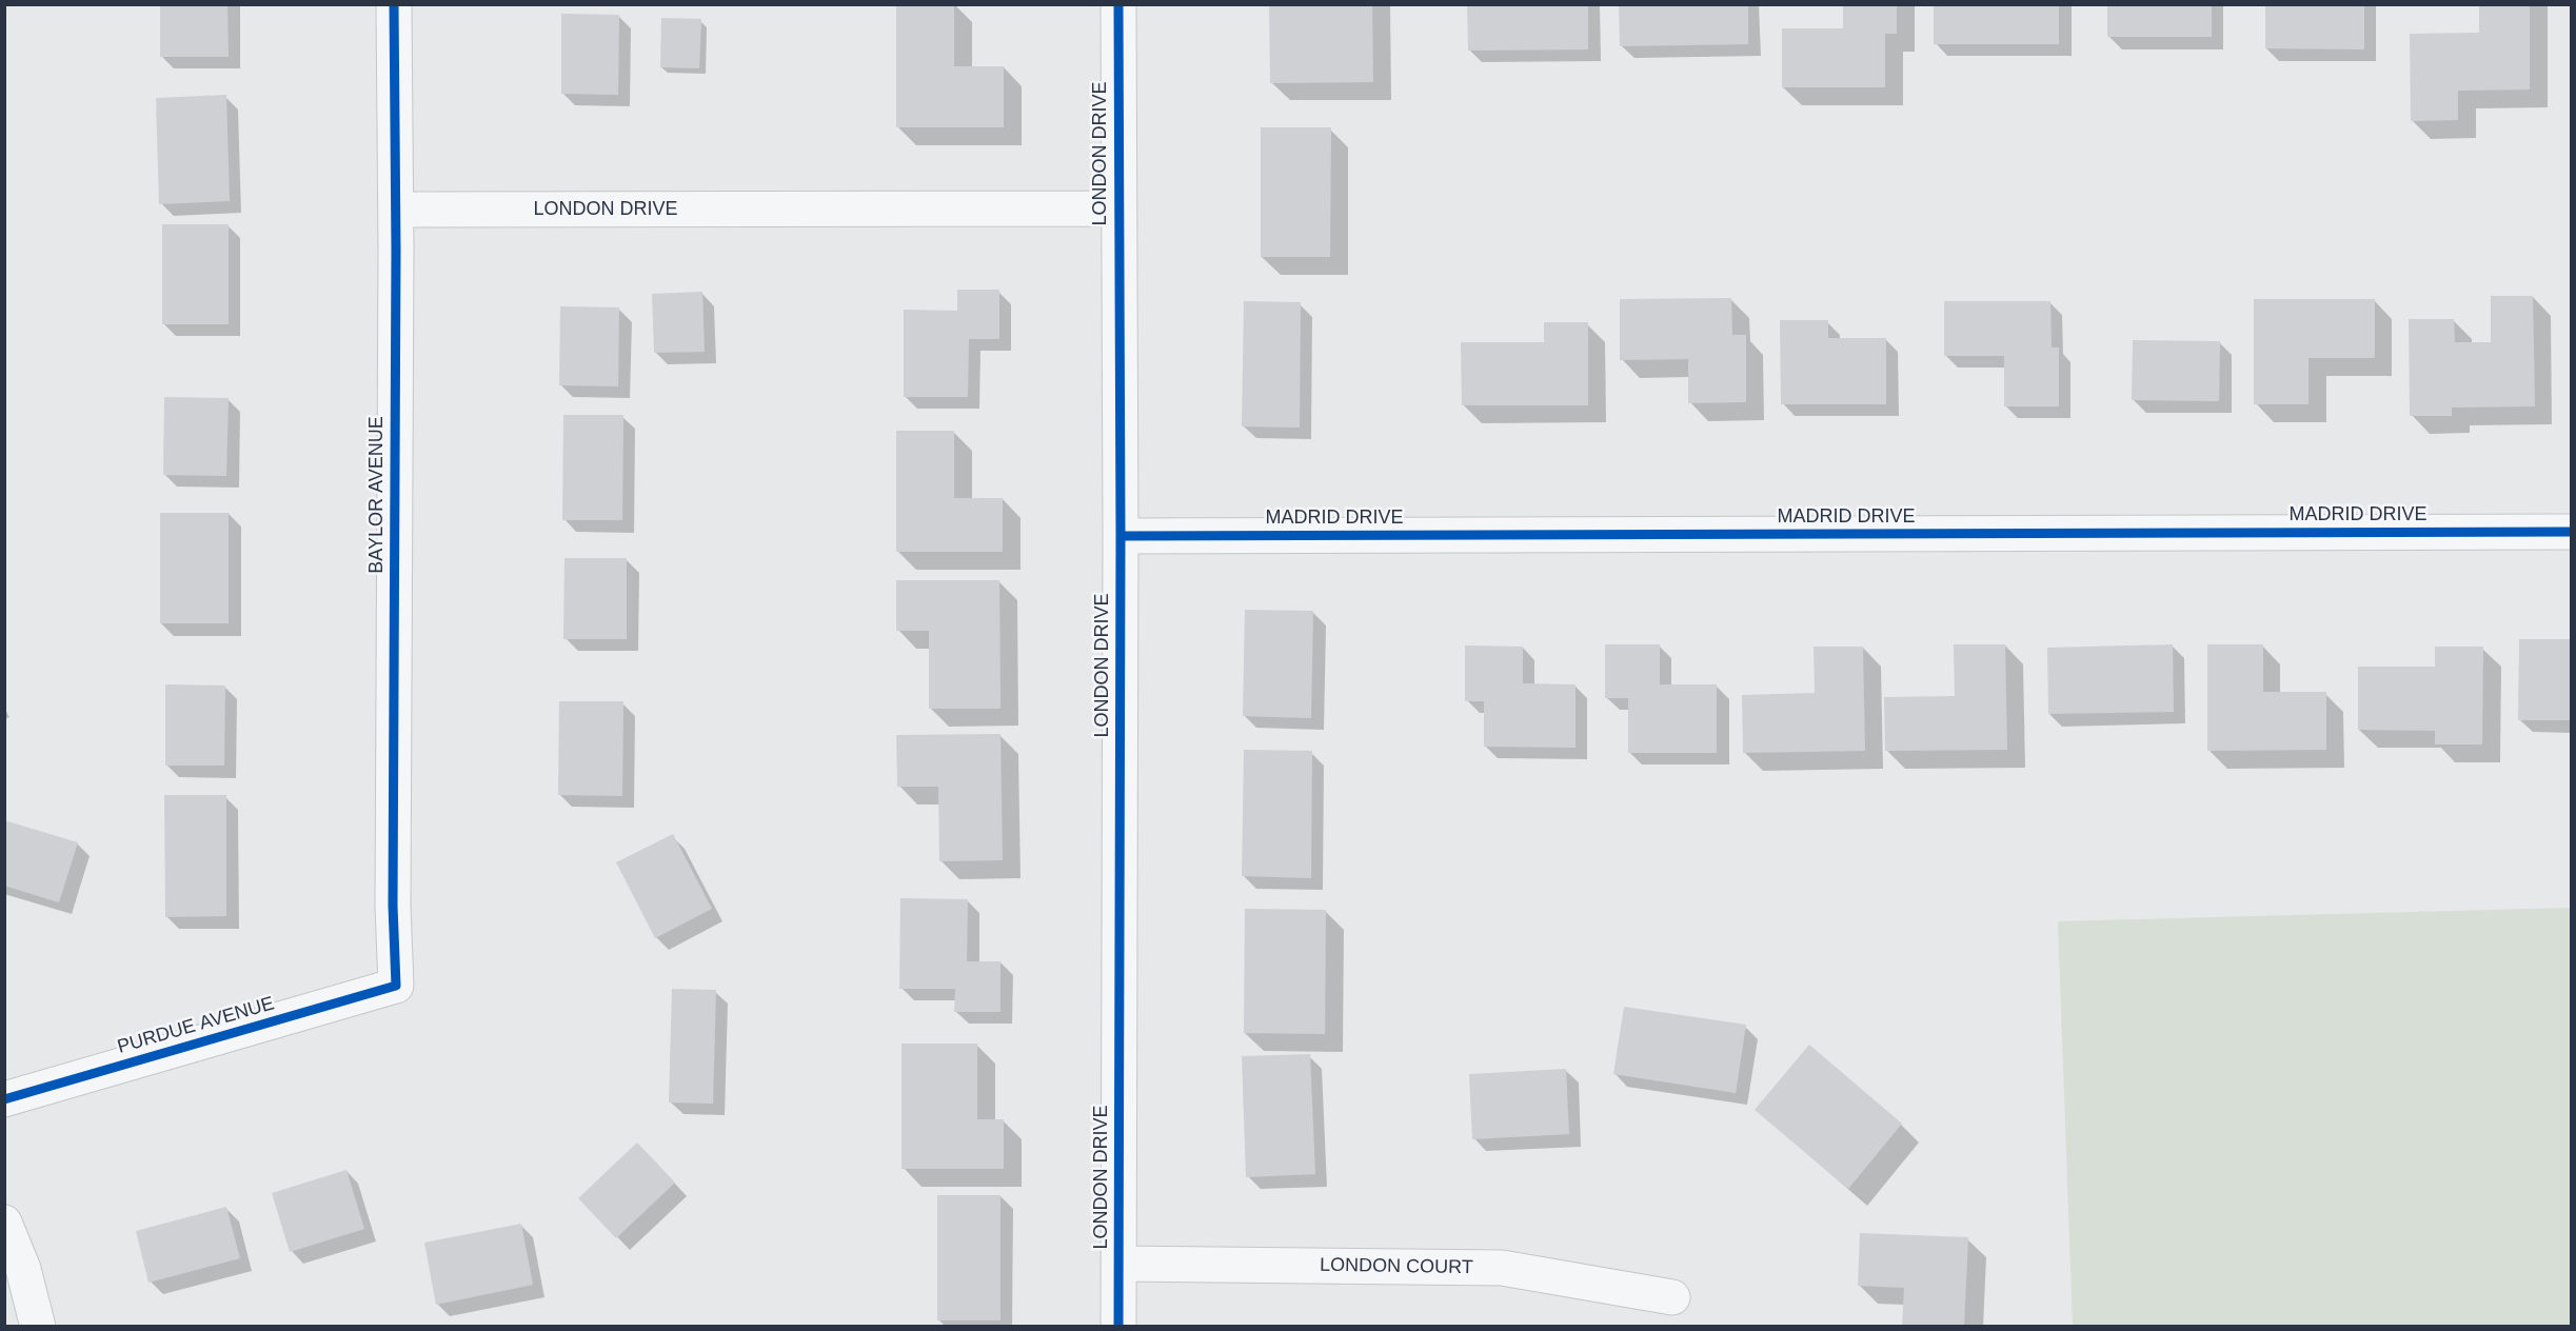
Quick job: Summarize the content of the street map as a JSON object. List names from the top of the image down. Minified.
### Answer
{"streets":{"street":["LONDON DRIVE","BAYLOR AVENUE","MADRID DRIVE","PURDUE AVENUE","LONDON COURT"]},"crossings":[["LONDON DRIVE","BAYLOR AVENUE"],["LONDON DRIVE","MADRID DRIVE"],["LONDON DRIVE","LONDON COURT"],["BAYLOR AVENUE","PURDUE AVENUE"]]}
